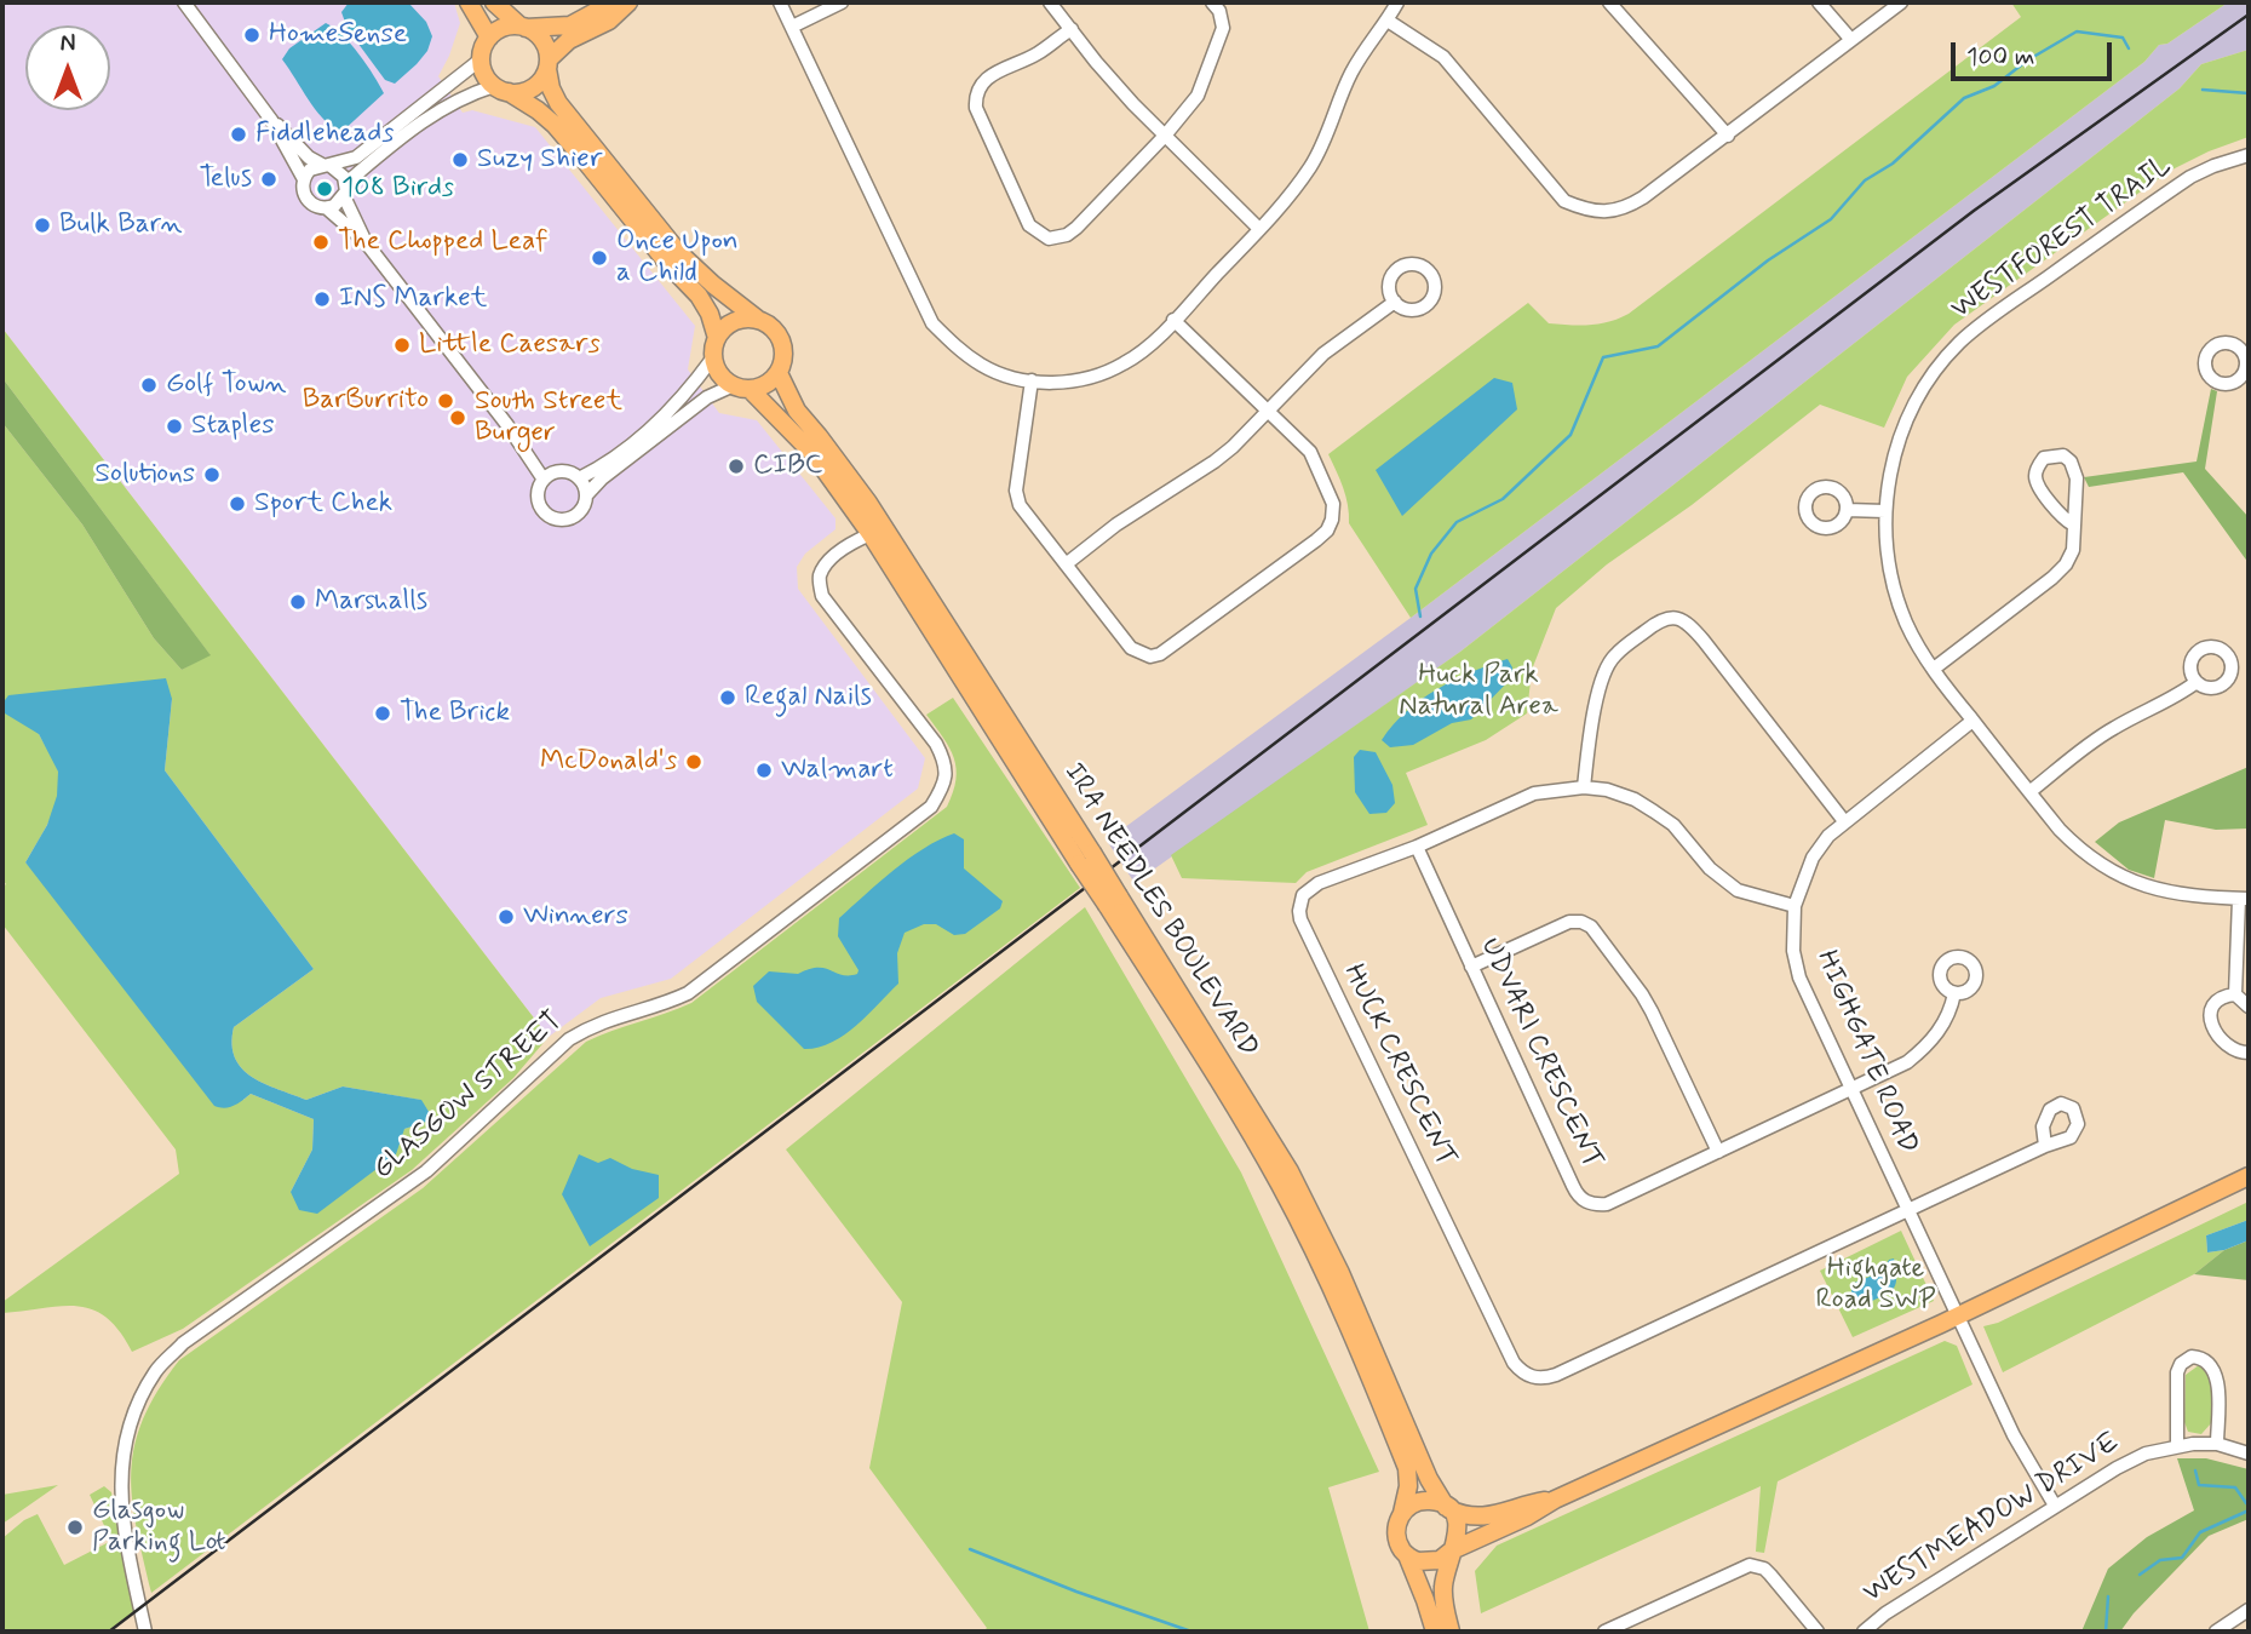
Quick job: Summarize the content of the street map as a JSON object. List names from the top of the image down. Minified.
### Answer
{"streets":{"main road":["IRA NEEDLES BOULEVARD"],"street":["WESTFOREST TRAIL","HIGHGATE ROAD","UDVARI CRESCENT","HUCK CRESCENT","GLASGOW STREET","WESTMEADOW DRIVE"]},"crossings":[["WESTFOREST TRAIL","HIGHGATE ROAD"],["IRA NEEDLES BOULEVARD","GLASGOW STREET"],["HIGHGATE ROAD","UDVARI CRESCENT"],["HIGHGATE ROAD","HUCK CRESCENT"],["HIGHGATE ROAD","WESTMEADOW DRIVE"],["UDVARI CRESCENT","HUCK CRESCENT"]],"parks":["Huck Park Natural Area","Highgate Road SWP"],"places":["HomeSense","Fiddleheads","Suzy Shier","Telus","108 Birds","Bulk Barn","The Chopped Leaf","Once Upon a Child","INS Market","Little Caesars","Golf Town","BarBurrito","South Street Burger","Staples","CIBC","Solutions","Sport Chek","Marshalls","Regal Nails","The Brick","McDonald's","Walmart","Winners","Glasgow Parking Lot"],"scale_bar":"100 m","north":"top"}
